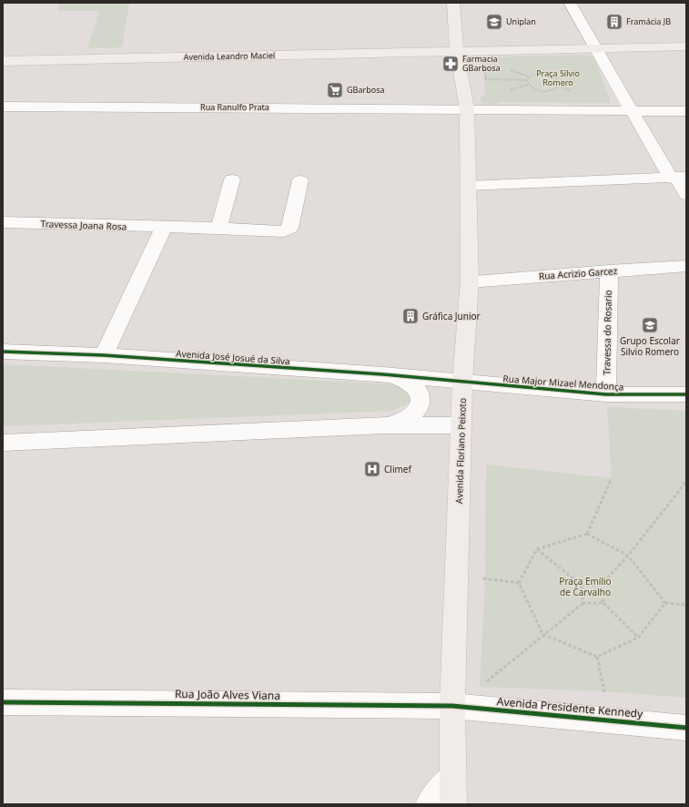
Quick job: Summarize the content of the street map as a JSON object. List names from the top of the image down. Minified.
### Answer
{"streets":{"main road":["Avenida Leandro Maciel","Avenida Floriano Peixoto"],"street":["Rua Ranulfo Prata","Travessa Joana Rosa","Rua Acrizio Garcez","Travessa do Rosario","Avenida José Josué da Silva","Rua Major Mizael Mendonça","Rua João Alves Viana","Avenida Presidente Kennedy"]},"crossings":[["Rua Ranulfo Prata","Avenida Floriano Peixoto"],["Rua Acrizio Garcez","Travessa do Rosario"],["Rua Acrizio Garcez","Avenida Floriano Peixoto"],["Travessa do Rosario","Rua Major Mizael Mendonça"],["Avenida José Josué da Silva","Rua Major Mizael Mendonça"],["Avenida José Josué da Silva","Avenida Floriano Peixoto"],["Rua Major Mizael Mendonça","Avenida Floriano Peixoto"],["Avenida Floriano Peixoto","Rua João Alves Viana"],["Avenida Floriano Peixoto","Avenida Presidente Kennedy"],["Rua João Alves Viana","Avenida Presidente Kennedy"]],"parks":["Praça Sílvio Romero","Praça Emílio de Carvalho"],"places":{"school or university":["Uniplan","Grupo Escolar Silvio Romero"],"building":["Framácia JB","Gráfica Junior"],"pharmacy":["Farmacia GBarbosa"],"supermarket":["GBarbosa"],"hospital":["Climef"]}}
